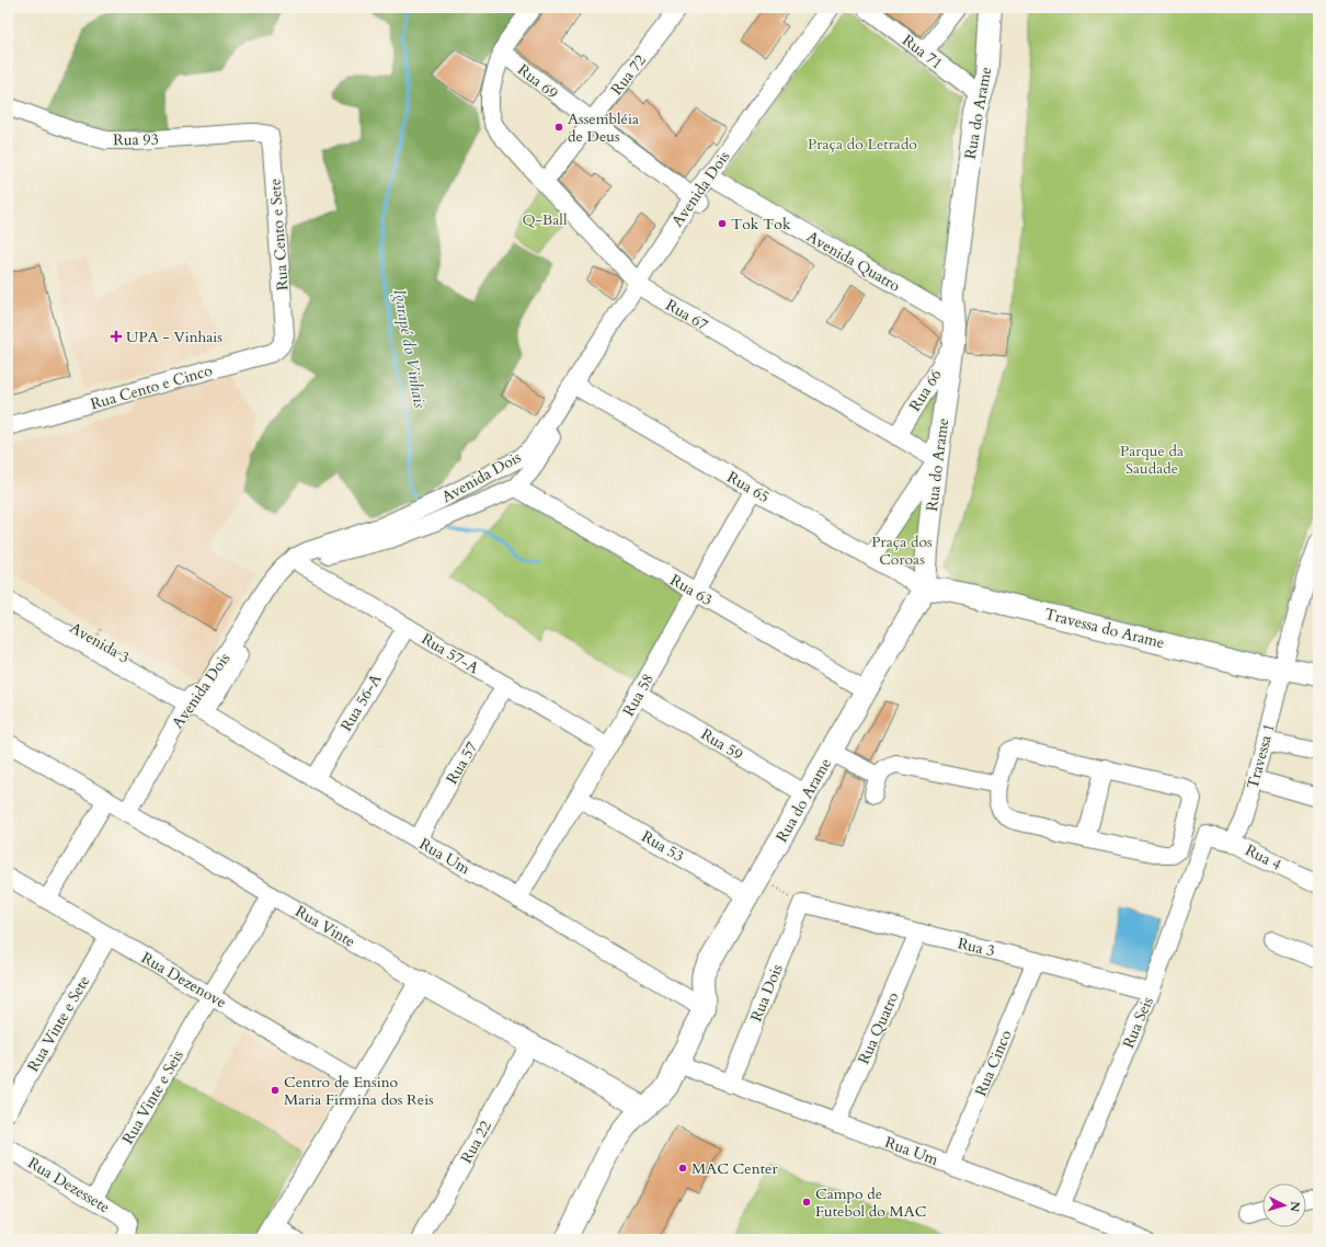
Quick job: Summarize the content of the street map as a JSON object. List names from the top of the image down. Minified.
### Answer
{"streets":{"main road":["Rua do Arame","Travessa do Arame","Rua Vinte"],"street":["Rua 71","Rua 72","Rua 69","Rua 93","Avenida Dois","Rua Cento e Sete","Avenida Quatro","Rua 67","Rua Cento e Cinco","Rua 66","Rua 65","Rua 63","Avenida 3","Rua 57-A","Rua 58","Rua 56-A","Rua 59","Travessa 1","Rua 57","Rua 53","Rua Um","Rua 4","Rua 3","Rua Dezenove","Rua Dois","Rua Seis","Rua Vinte e Sete","Rua Quatro","Rua Cinco","Rua Vinte e Seis","Rua 22","Rua Dezessete"]},"crossings":[["Rua 71","Rua do Arame"],["Rua 72","Rua 69"],["Rua 72","Rua 67"],["Rua 69","Avenida Dois"],["Rua 69","Rua 67"],["Rua do Arame","Avenida Quatro"],["Rua do Arame","Rua 67"],["Rua do Arame","Rua 66"],["Rua do Arame","Rua 65"],["Rua do Arame","Rua 63"],["Rua do Arame","Travessa do Arame"],["Rua do Arame","Rua 59"],["Rua do Arame","Rua 53"],["Rua do Arame","Rua Um"],["Rua 93","Rua Cento e Sete"],["Avenida Dois","Avenida Quatro"],["Avenida Dois","Rua 67"],["Avenida Dois","Rua 65"],["Avenida Dois","Rua 63"],["Avenida Dois","Avenida 3"],["Avenida Dois","Rua 57-A"],["Avenida Dois","Rua Um"],["Avenida Dois","Rua Vinte"],["Rua Cento e Sete","Rua Cento e Cinco"],["Rua 67","Rua 66"],["Rua 65","Travessa do Arame"],["Rua 65","Rua 58"],["Rua 63","Rua 58"],["Travessa do Arame","Travessa 1"],["Avenida 3","Rua Um"],["Rua 57-A","Rua 58"],["Rua 57-A","Rua 56-A"],["Rua 57-A","Rua 57"],["Rua 58","Rua 59"],["Rua 58","Rua 53"],["Rua 58","Rua Um"],["Rua 56-A","Rua Um"],["Travessa 1","Rua 4"],["Rua 57","Rua Um"],["Rua Um","Rua Dois"],["Rua Um","Rua Seis"],["Rua Um","Rua Quatro"],["Rua Um","Rua Cinco"],["Rua 4","Rua Seis"],["Rua Vinte","Rua Vinte e Seis"],["Rua Vinte","Rua 22"],["Rua 3","Rua Dois"],["Rua 3","Rua Seis"],["Rua 3","Rua Quatro"],["Rua 3","Rua Cinco"],["Rua Dezenove","Rua Vinte e Sete"],["Rua Dezenove","Rua Vinte e Seis"],["Rua Vinte e Seis","Rua Dezessete"]],"water":["Igarapé do Vinhais"],"parks":["Praça do Letrado","Q-Ball","Parque da Saudade","Praça dos Coroas"],"places":{"other":["Assembléia de Deus","Tok Tok","Centro de Ensino Maria Firmina dos Reis","MAC Center","Campo de Futebol do MAC"],"health":["UPA - Vinhais"]},"north":"right"}
